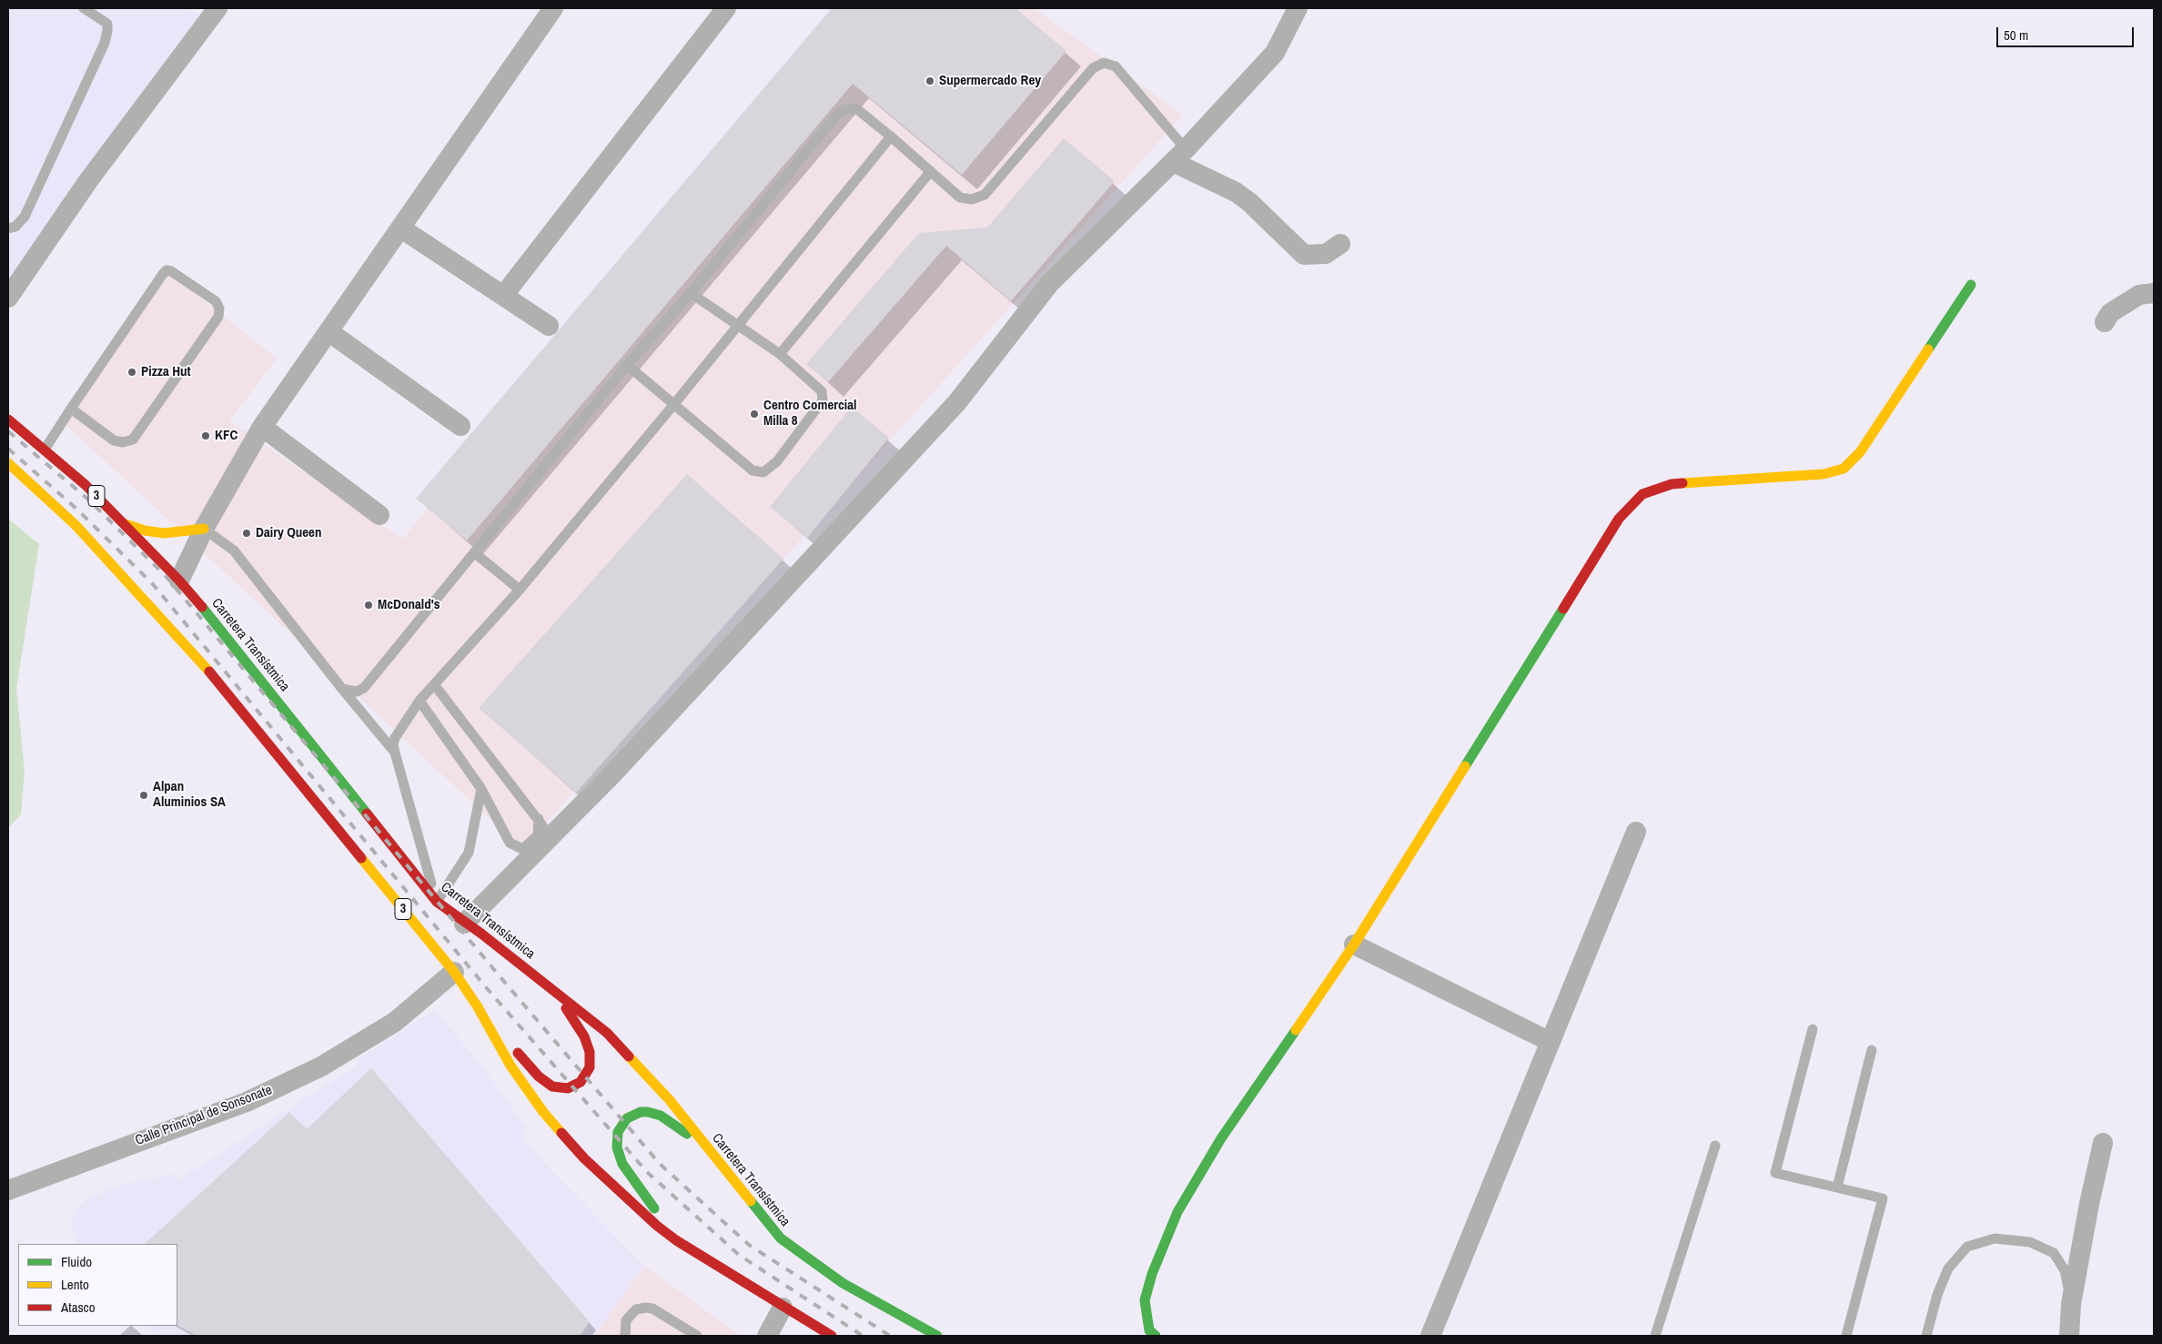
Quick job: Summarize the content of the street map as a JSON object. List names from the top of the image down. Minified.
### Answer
{"streets":{"main road":["3","Carretera Transístmica"],"street":["Calle Principal de Sonsonate"]},"crossings":[["3","Calle Principal de Sonsonate"]],"places":["Supermercado Rey","Pizza Hut","Centro Comercial Milla 8","KFC","Dairy Queen","McDonald's","Alpan Aluminios SA"],"legend":["Fluido","Lento","Atasco"],"scale_bar":"50 m"}
